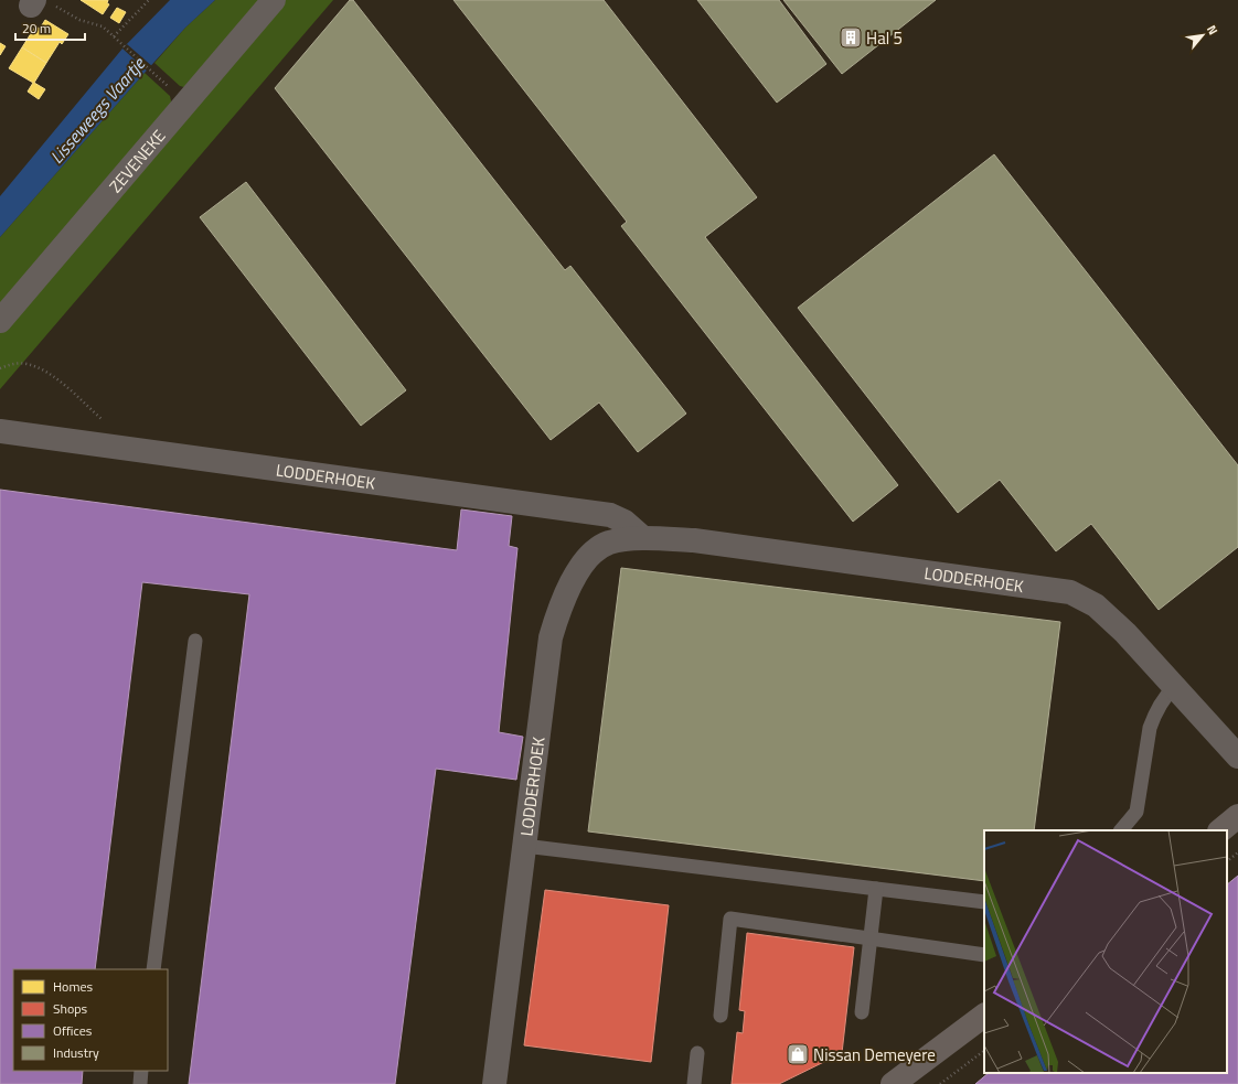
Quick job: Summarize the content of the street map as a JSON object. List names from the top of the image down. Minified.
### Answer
{"streets":{"street":["ZEVENEKE","LODDERHOEK"]},"water":["Lisseweegs Vaartje"],"places":{"building":["Hal 5"],"shop":["Nissan Demeyere"]},"legend":["Homes","Shops","Offices","Industry"],"scale_bar":"20 m","north":"top right"}
